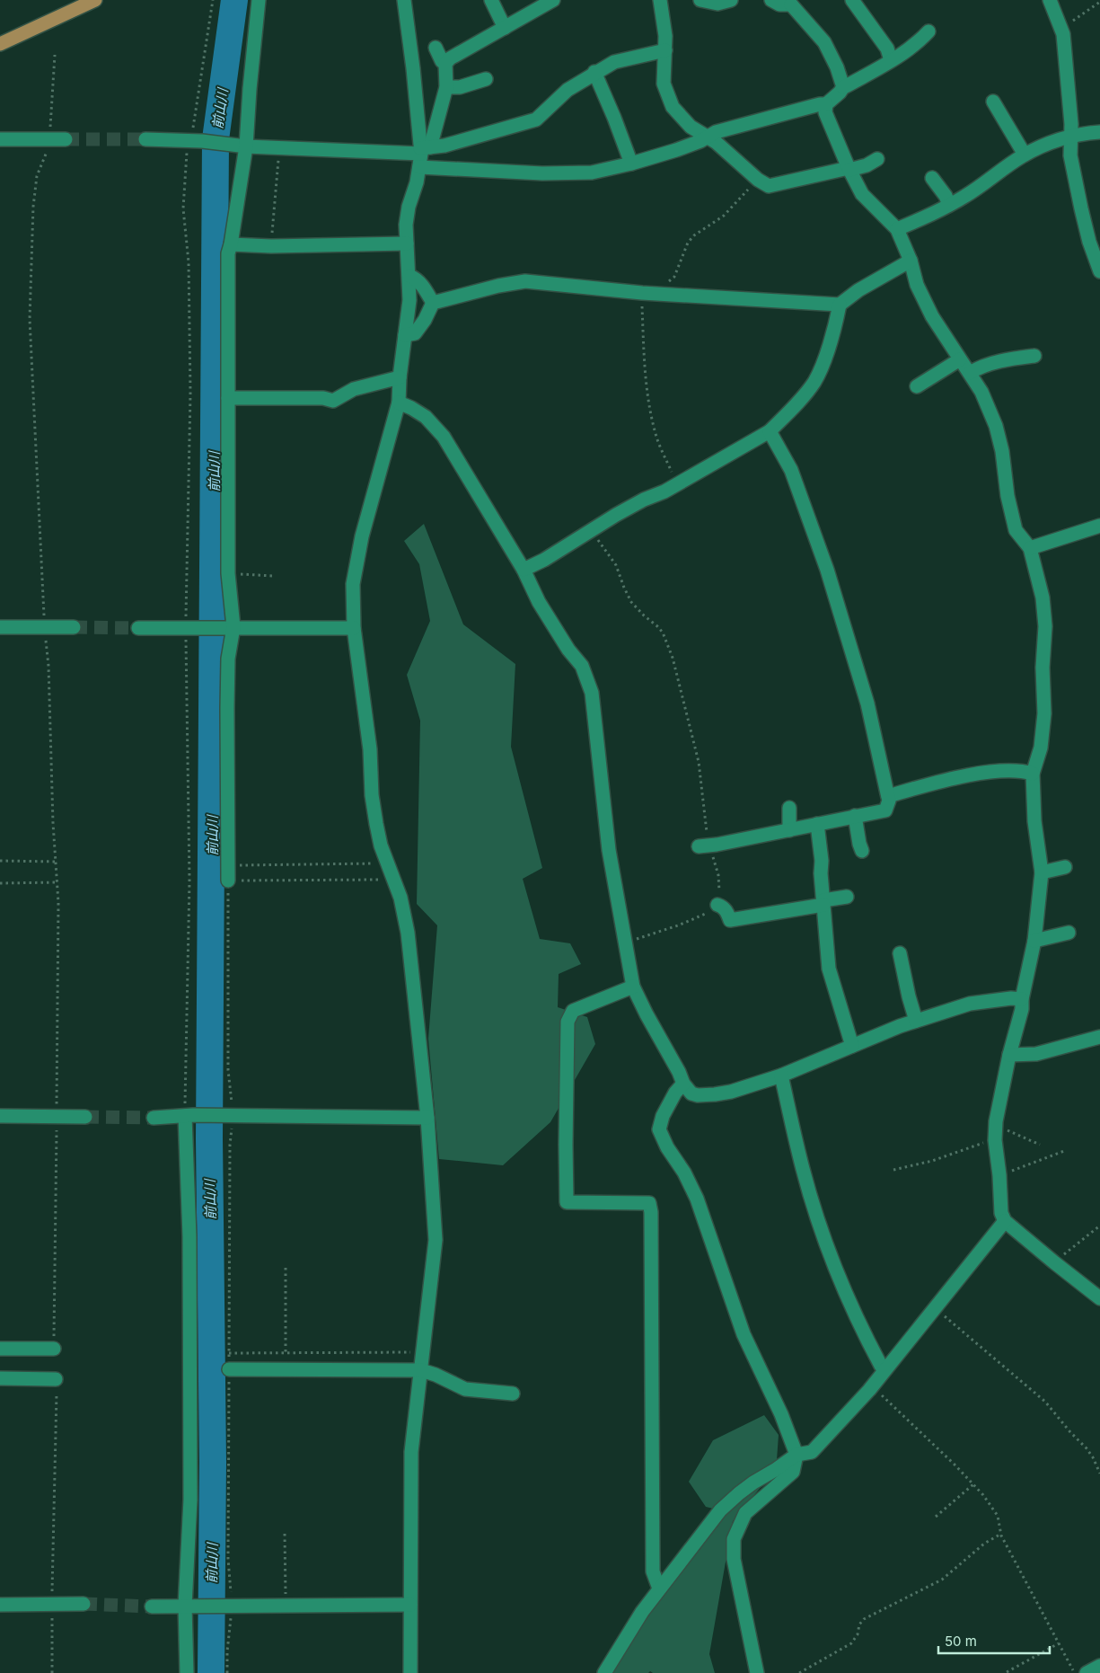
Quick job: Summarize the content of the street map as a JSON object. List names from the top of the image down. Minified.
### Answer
{"water":["前山川"],"scale_bar":"50 m"}
